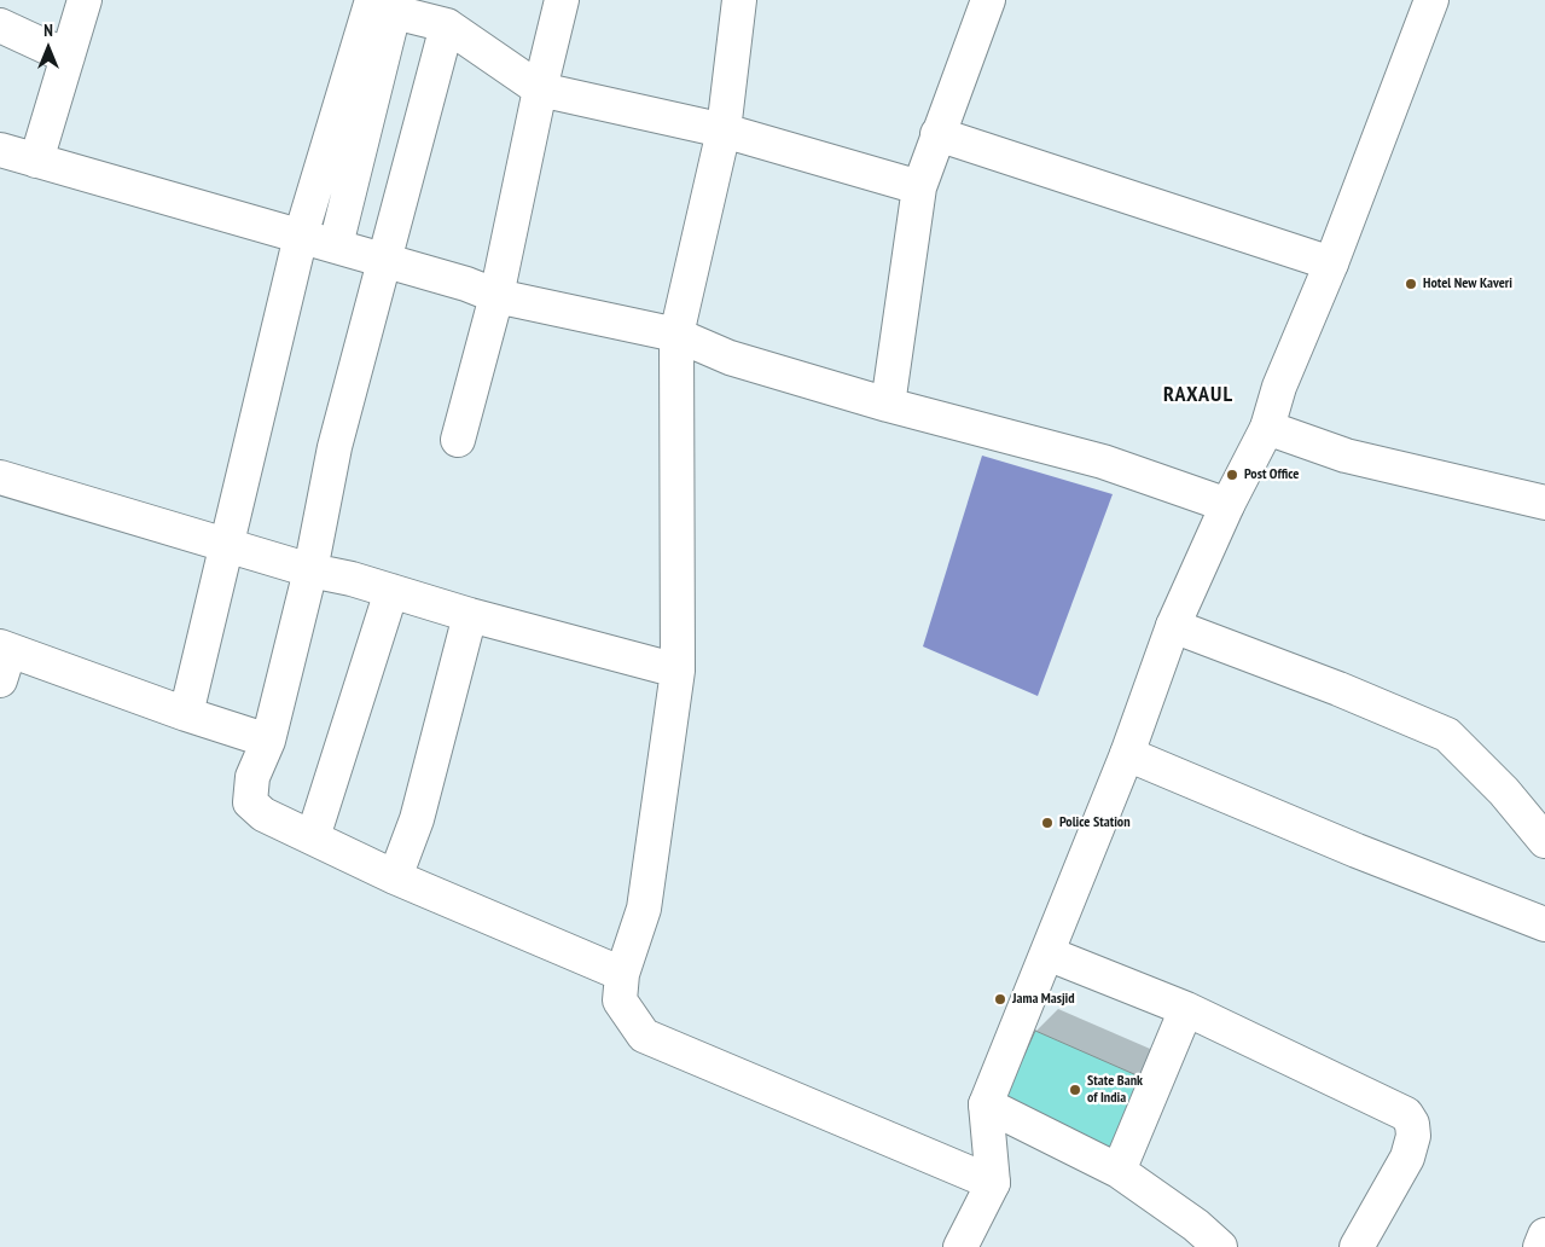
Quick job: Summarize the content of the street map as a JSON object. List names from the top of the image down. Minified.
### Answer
{"districts":["RAXAUL"],"places":["Hotel New Kaveri","Post Office","Police Station","Jama Masjid","State Bank of India"],"north":"top"}
